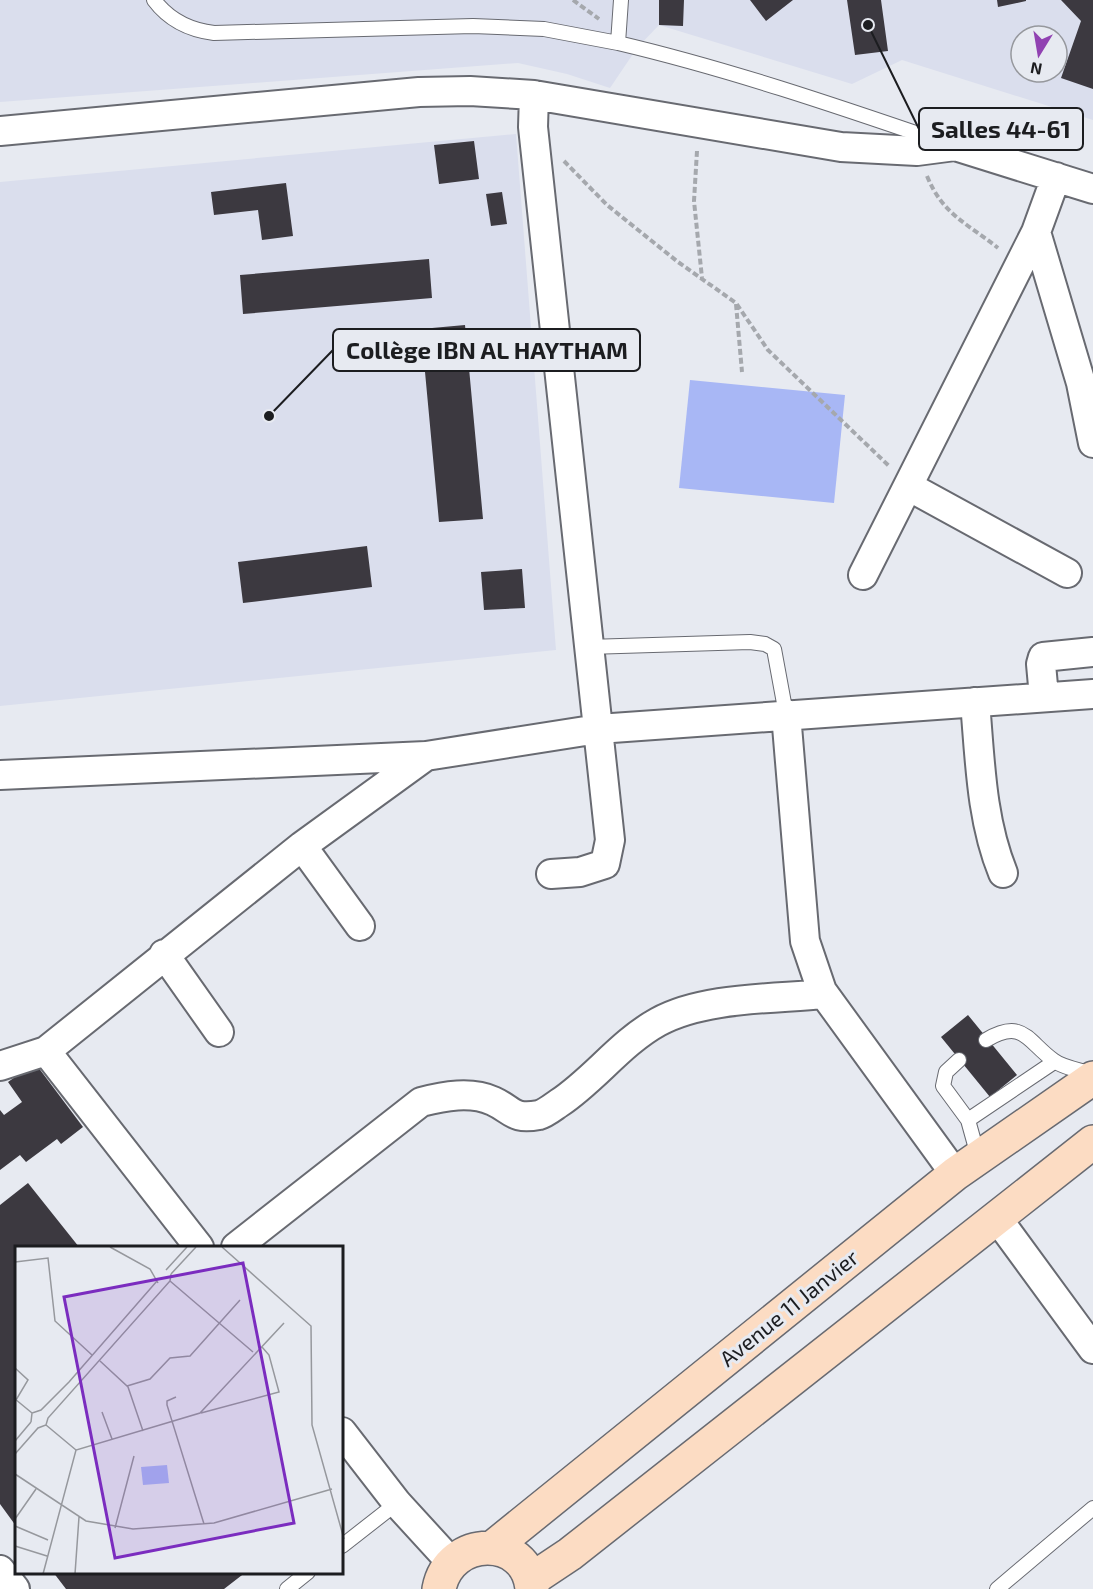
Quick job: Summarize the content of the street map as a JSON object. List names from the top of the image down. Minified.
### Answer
{"streets":{"street":["Avenue 11 Janvier"]},"places":["Salles 44-61","Collège IBN AL HAYTHAM"],"north":"bottom"}
